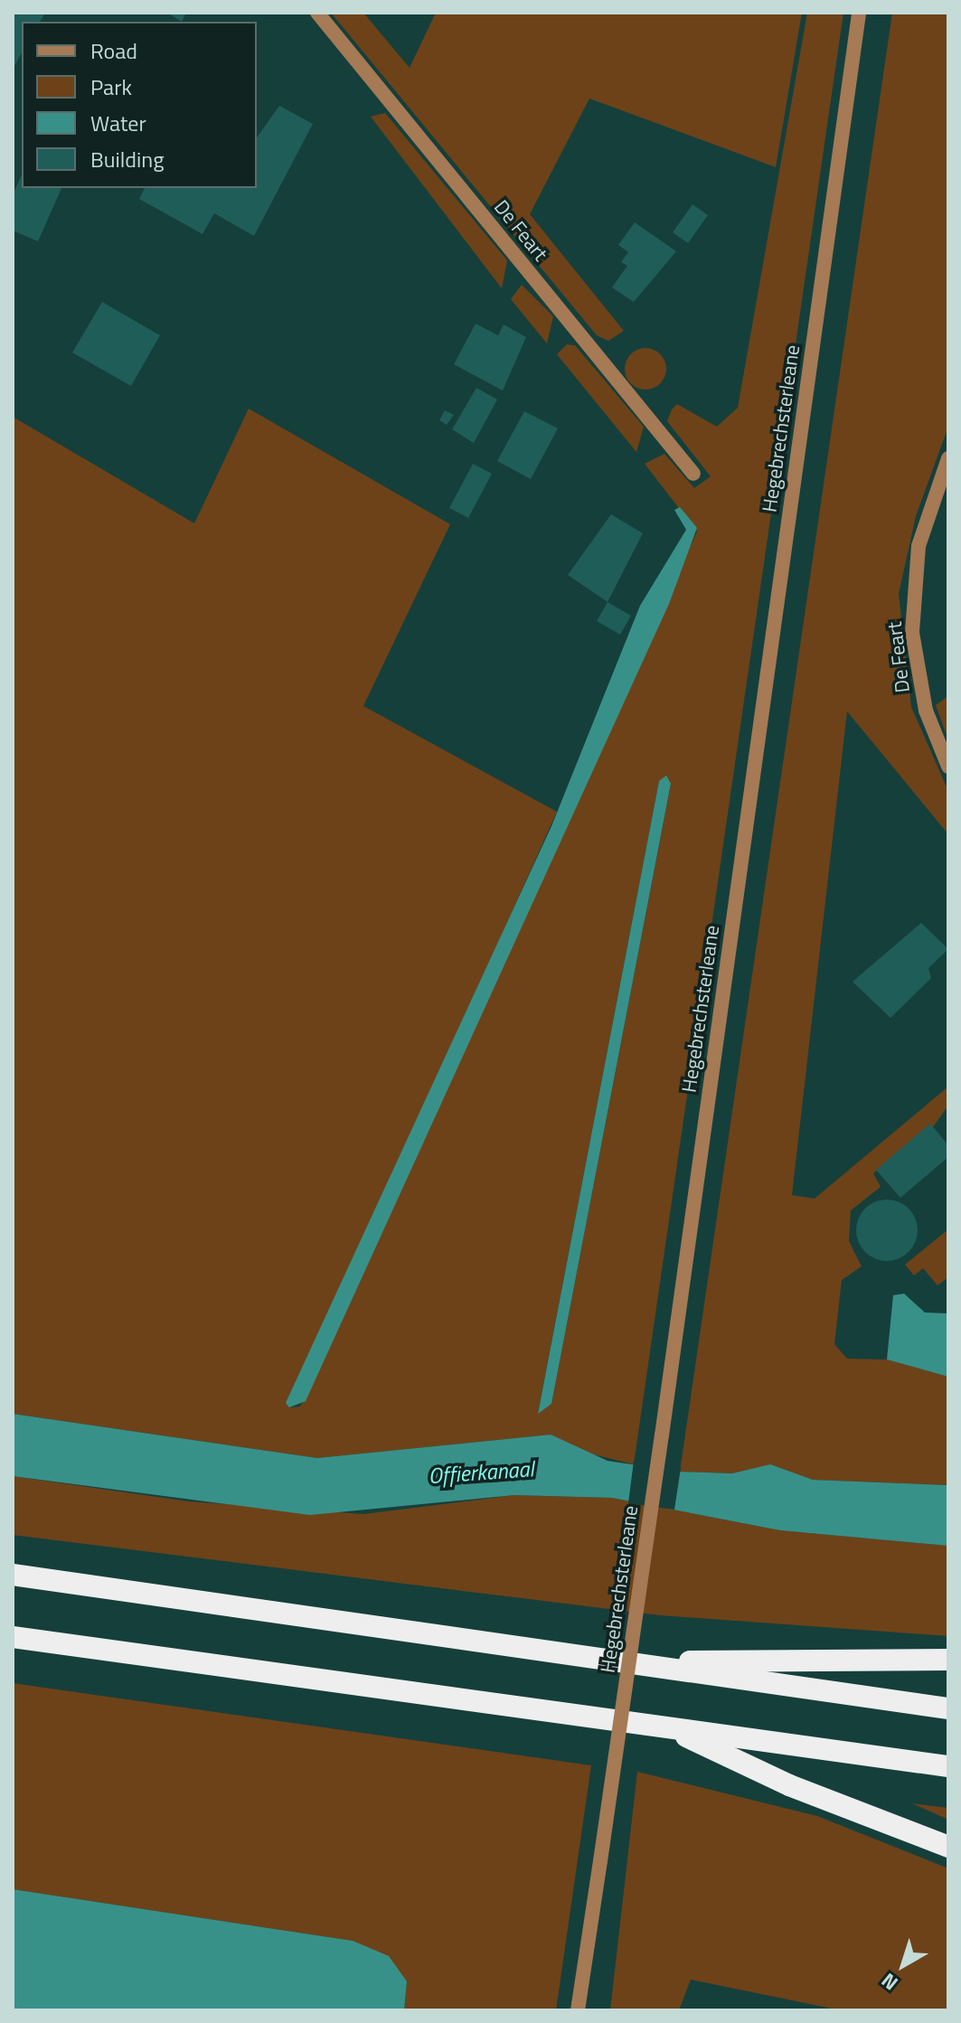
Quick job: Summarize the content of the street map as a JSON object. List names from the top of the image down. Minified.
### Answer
{"streets":{"street":["De Feart","Hegebrechsterleane"]},"water":["Offierkanaal"],"legend":["Road","Park","Water","Building"],"north":"bottom left"}
